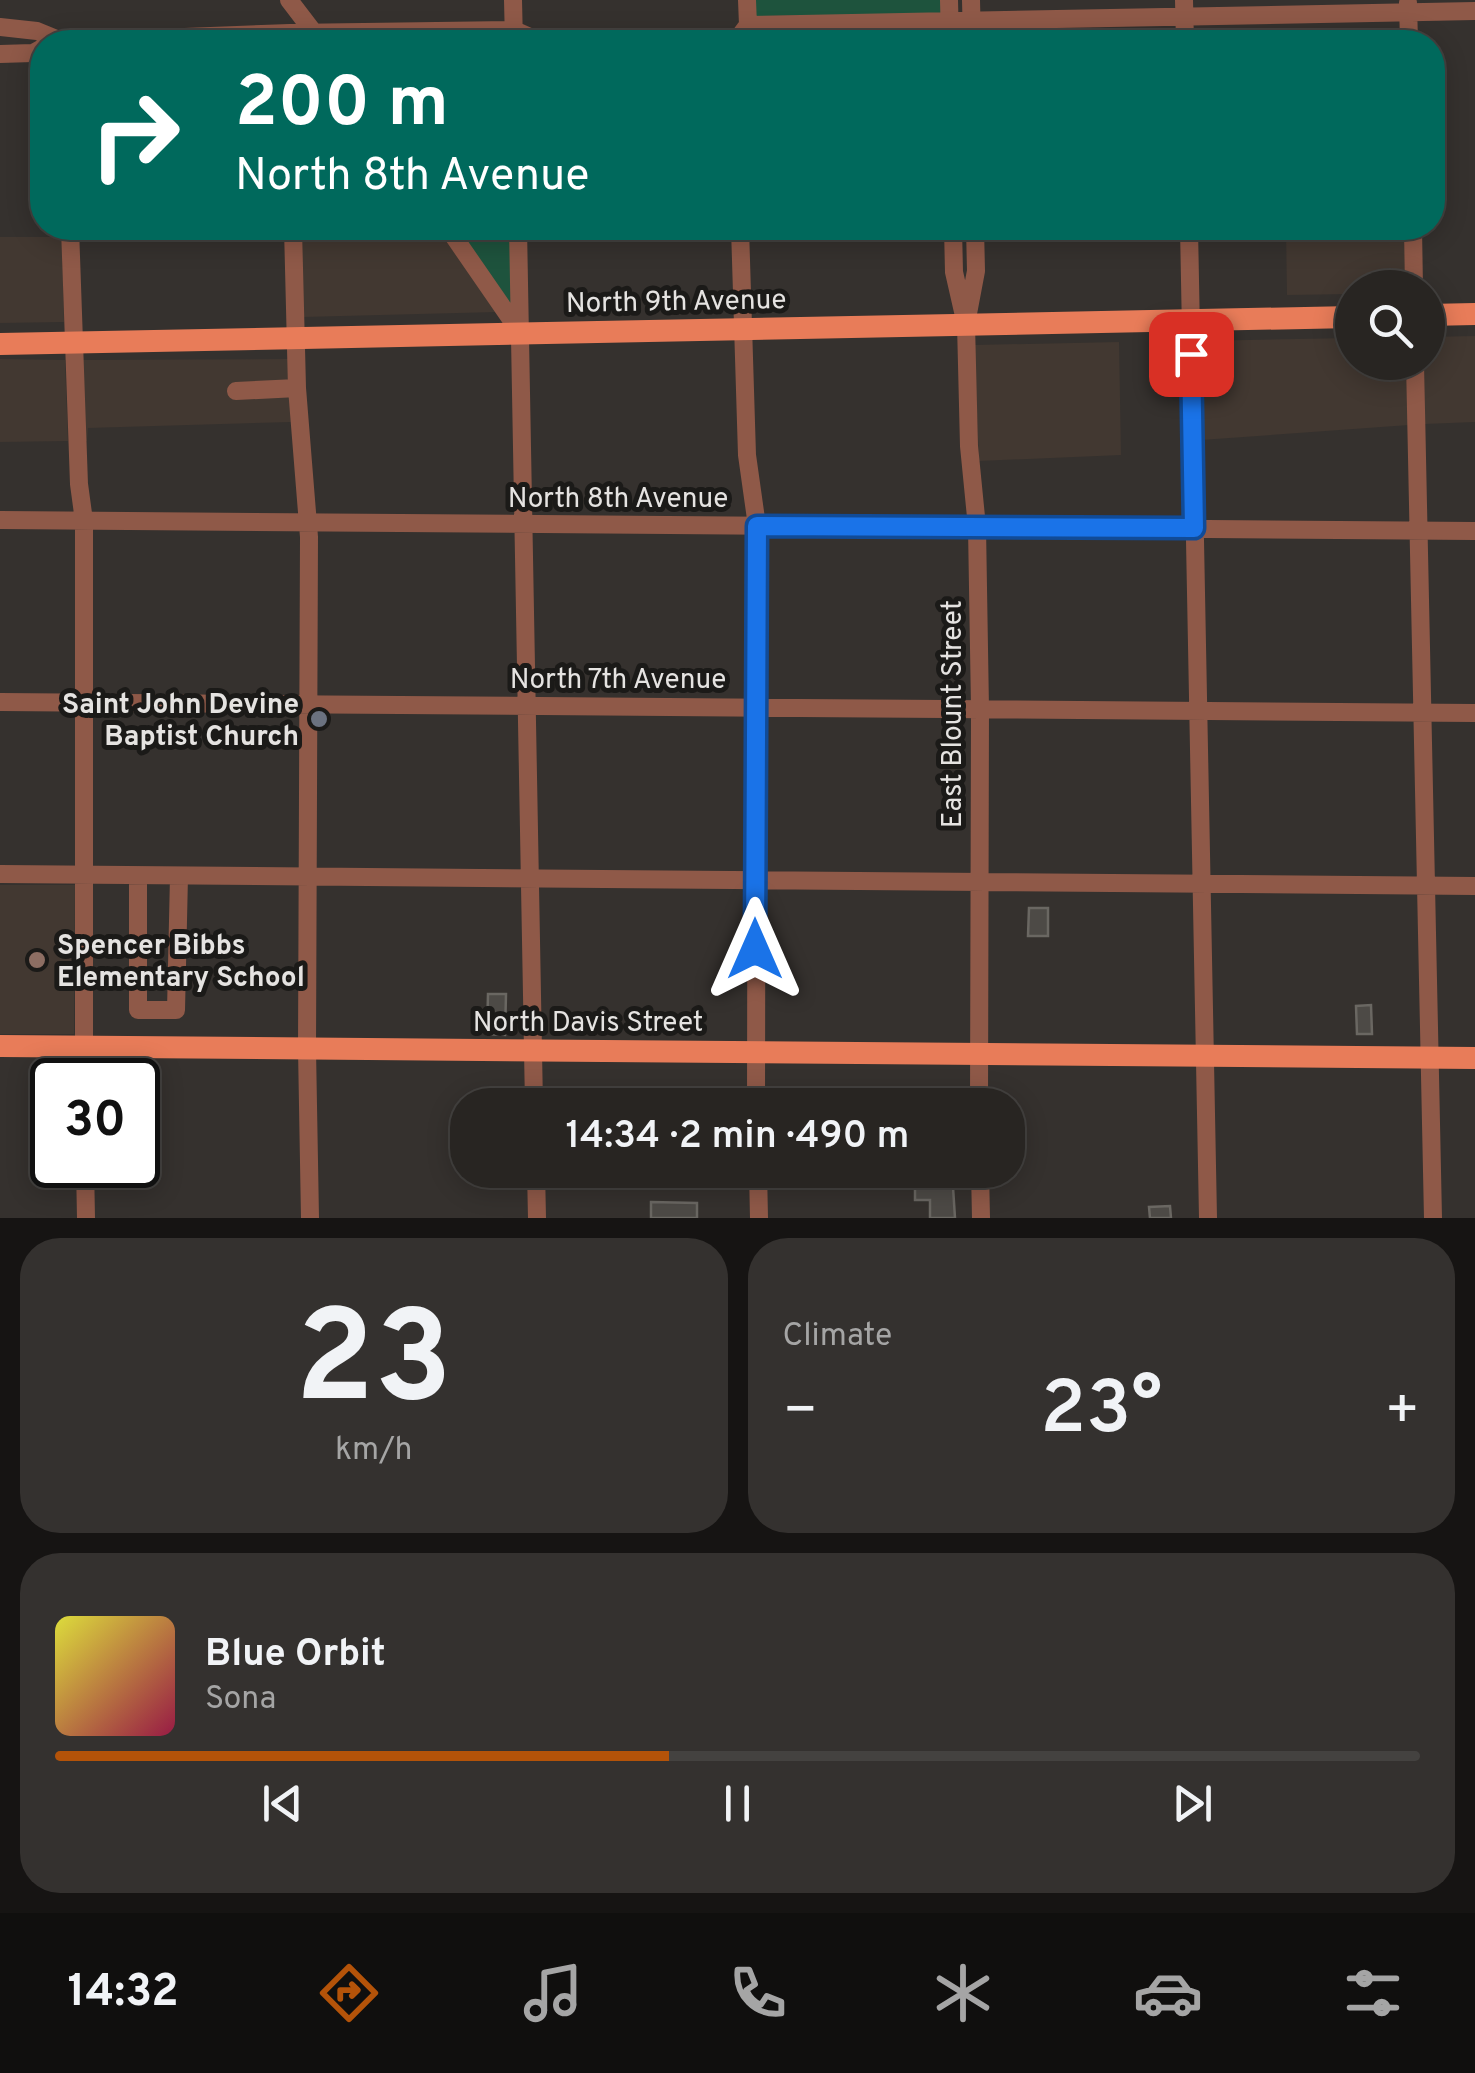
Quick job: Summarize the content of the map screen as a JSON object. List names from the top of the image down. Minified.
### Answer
{"streets":{"main road":["North 9th Avenue","North Davis Street"],"street":["North 8th Avenue","North 7th Avenue","East Blount Street"]},"crossings":[["North 9th Avenue","East Blount Street"],["North 8th Avenue","East Blount Street"],["North 7th Avenue","East Blount Street"],["East Blount Street","North Davis Street"]],"places":["Saint John Devine Baptist Church","Spencer Bibbs Elementary School"],"page":{"turn":["200 m","North 8th Avenue"],"limit":"30","trip":"14:34 · 2 min · 490 m","tile":[["23","km/h"],"Climate"],"heat":["−","23°","+"],"song":["Blue Orbit","Sona"],"tabs":"14:32"}}
